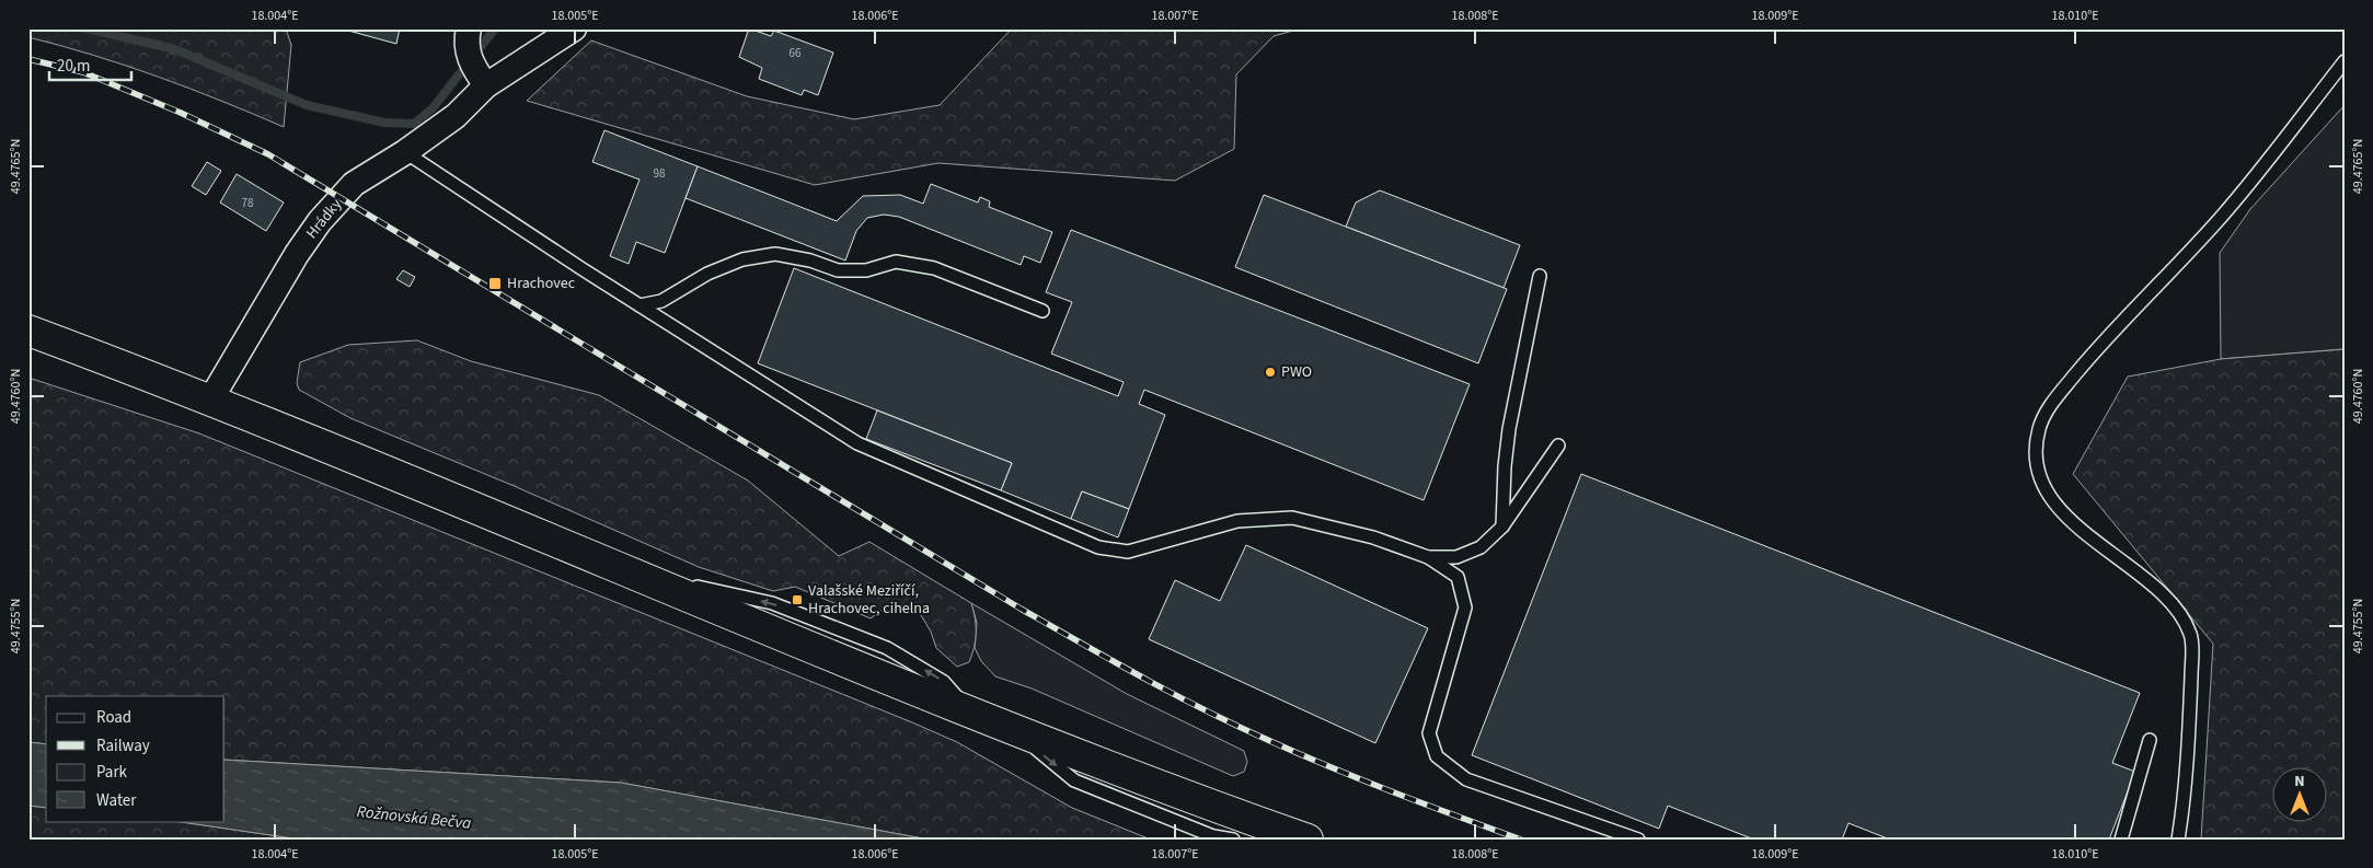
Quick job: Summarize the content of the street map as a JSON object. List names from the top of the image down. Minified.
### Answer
{"streets":{"street":["Hrádky"]},"water":["Rožnovská Bečva"],"places":{"transit":["Hrachovec","Valašské Meziříčí, Hrachovec, cihelna"],"other":["PWO"]},"house_numbers":["66","98","78"],"legend":["Road","Railway","Park","Water"],"scale_bar":"20 m","north":"top","coordinates":["18.004°E","18.005°E","18.006°E","18.007°E","18.008°E","18.009°E","18.010°E","49.4765°N","49.4760°N","49.4755°N"]}
